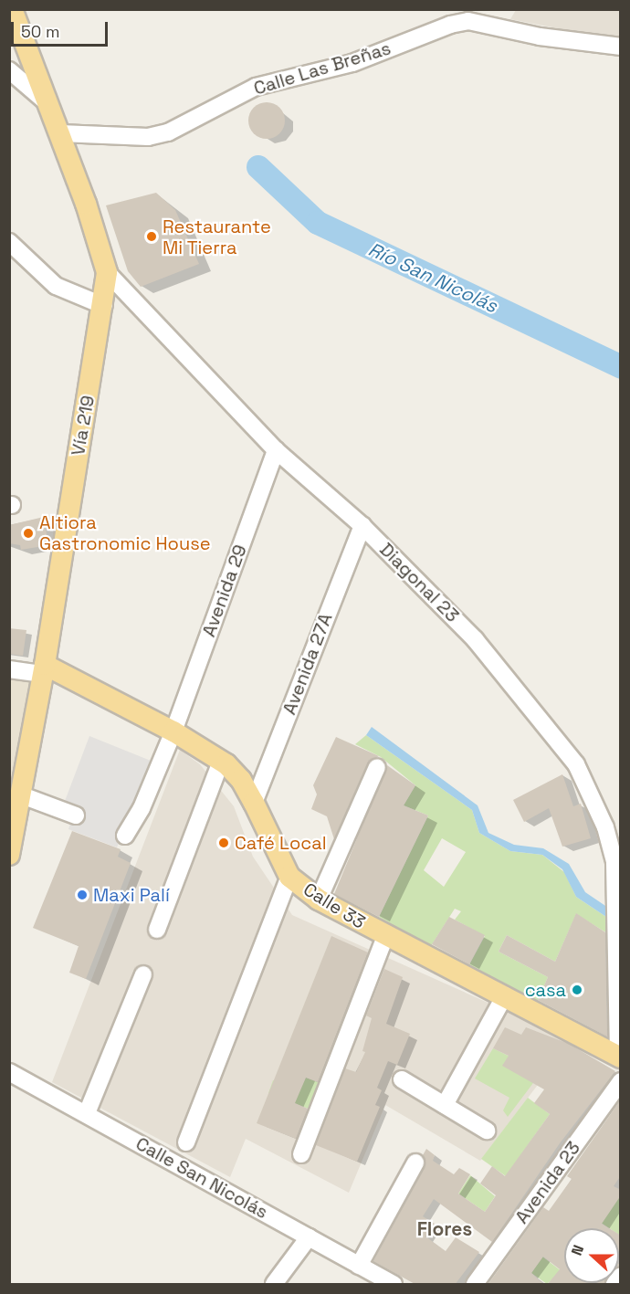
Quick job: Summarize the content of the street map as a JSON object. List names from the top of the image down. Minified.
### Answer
{"streets":{"main road":["Vía 219","Calle 33"],"street":["Calle Las Breñas","Diagonal 23","Avenida 29","Avenida 27A","Calle San Nicolás","Avenida 23"]},"crossings":[["Calle Las Breñas","Vía 219"],["Vía 219","Diagonal 23"],["Vía 219","Calle 33"],["Diagonal 23","Avenida 29"],["Diagonal 23","Avenida 27A"],["Diagonal 23","Calle 33"],["Avenida 29","Calle 33"],["Avenida 27A","Calle 33"]],"districts":["Flores"],"water":["Río San Nicolás"],"places":["Restaurante Mi Tierra","Altiora Gastronomic House","Café Local","Maxi Palí","casa"],"scale_bar":"50 m","north":"left"}
